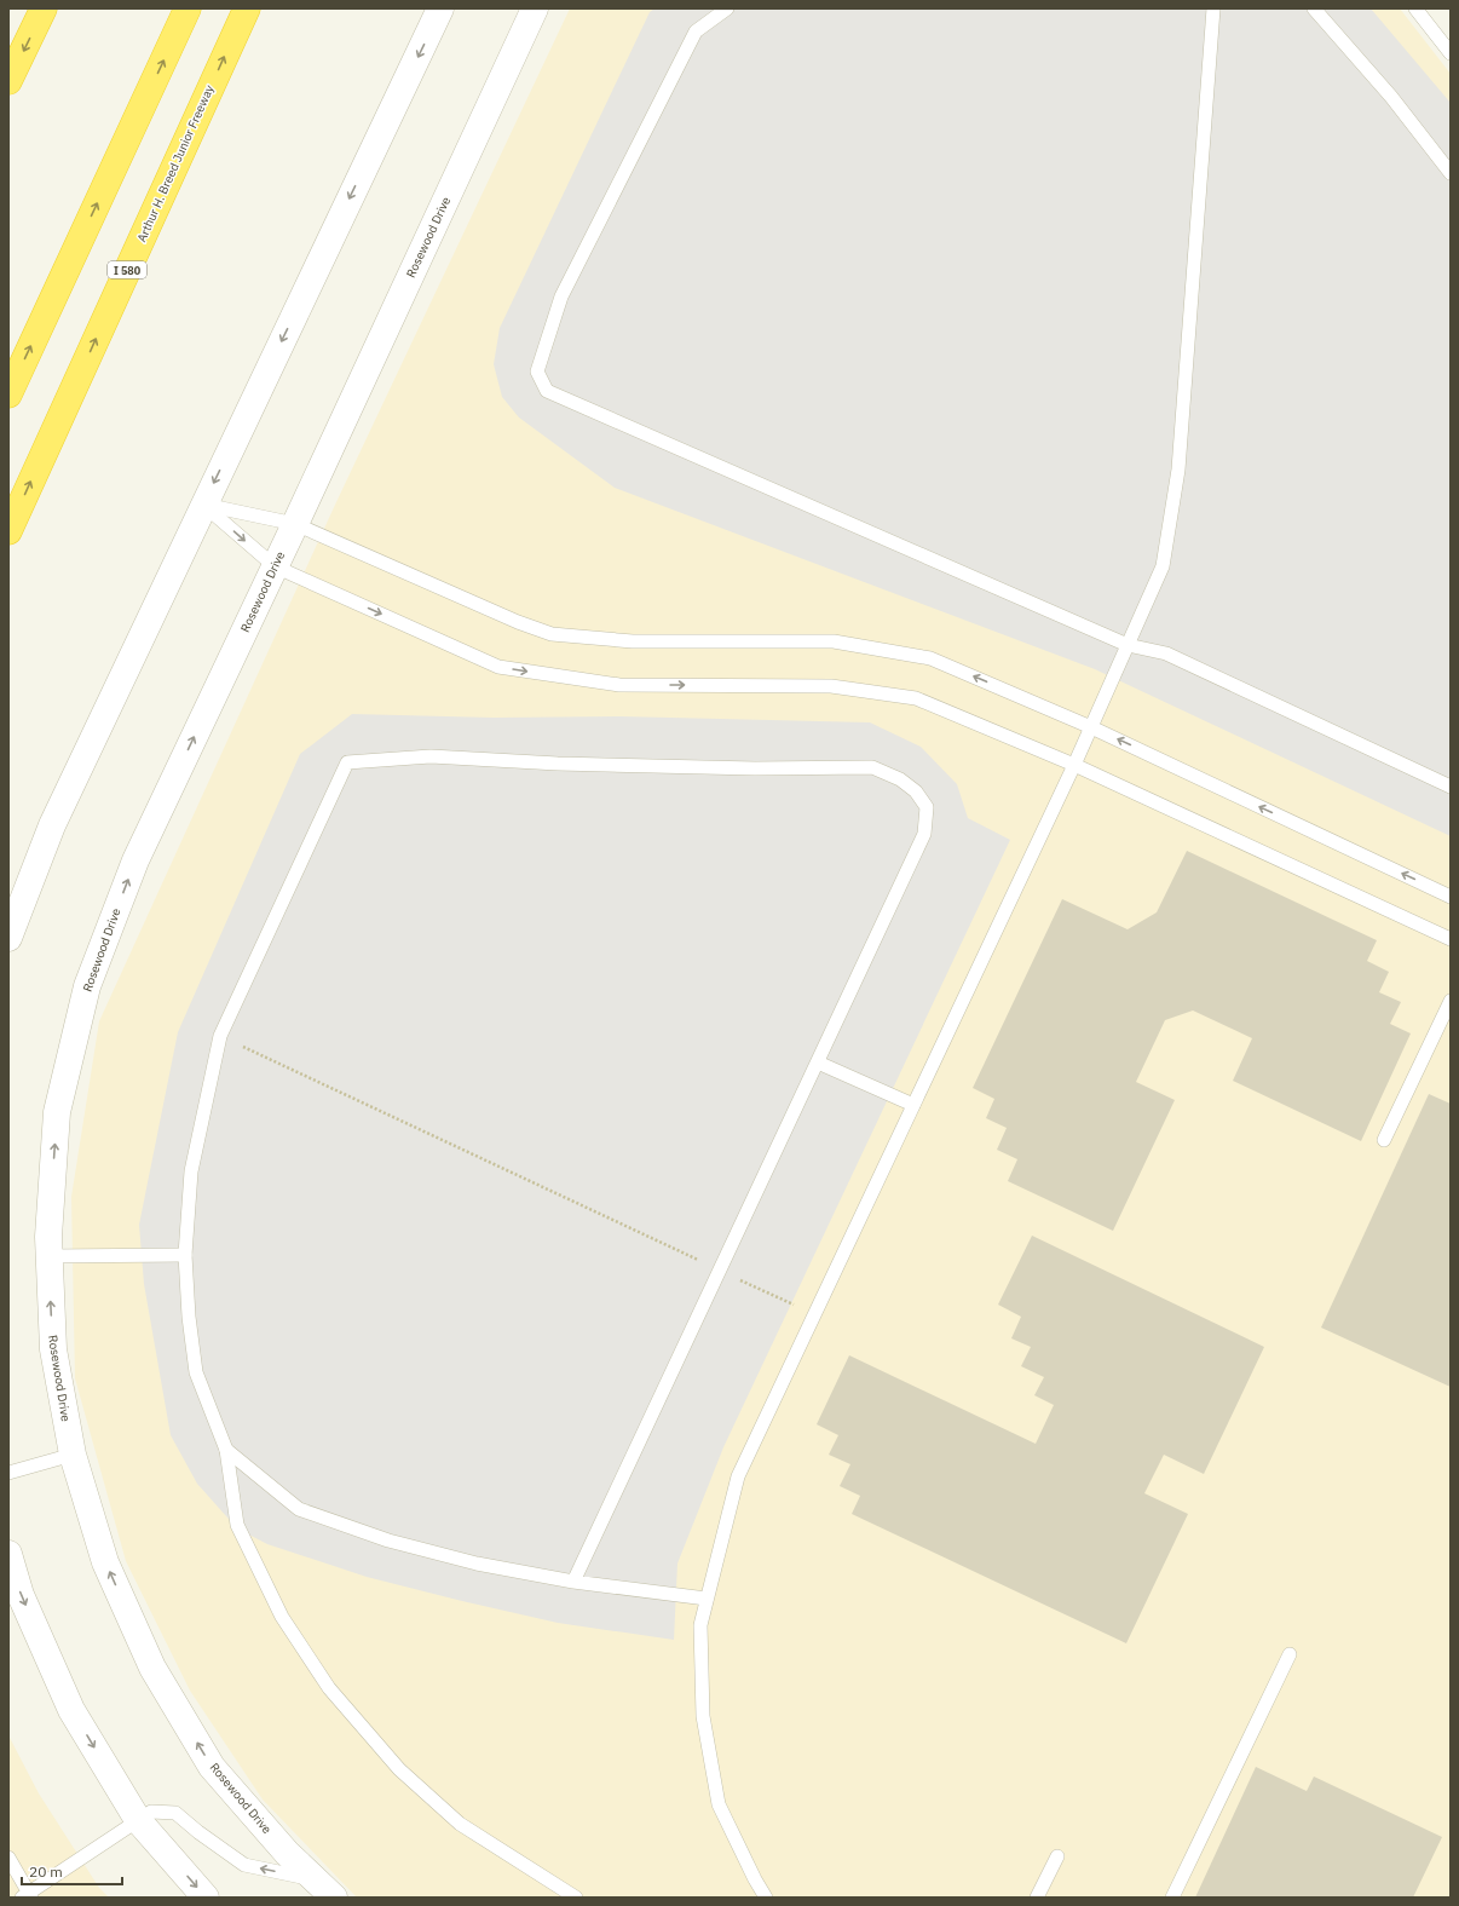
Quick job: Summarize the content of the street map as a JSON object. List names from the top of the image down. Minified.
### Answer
{"streets":{"highway":["Arthur H. Breed Junior Freeway","I 580"],"street":["Rosewood Drive"]},"one_way":["Rosewood Drive"],"scale_bar":"20 m"}
